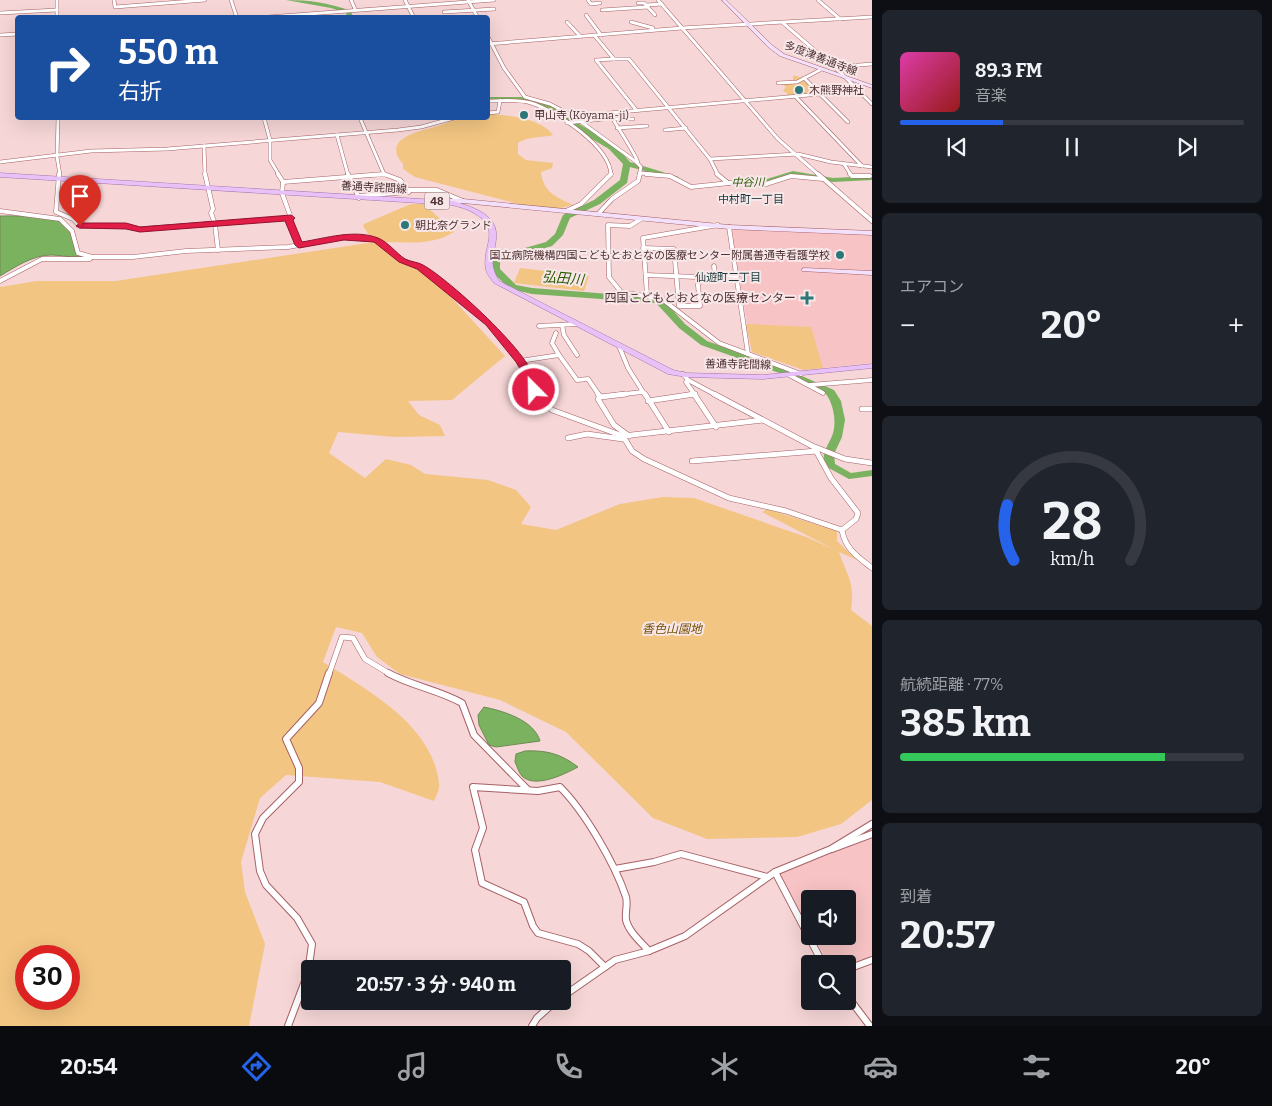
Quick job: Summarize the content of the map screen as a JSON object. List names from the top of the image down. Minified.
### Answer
{"streets":{"main road":["善通寺詫間線","48"],"street":["多度津善通寺線"]},"districts":["中村町一丁目","仙遊町二丁目"],"water":["中谷川","弘田川"],"parks":["香色山園地"],"places":{"other":["木熊野神社","甲山寺 (Kōyama-ji)","朝比奈グランド","国立病院機構四国こどもとおとなの医療センター附属善通寺看護学校"],"health":["四国こどもとおとなの医療センター"]},"page":{"turn":["550 m","右折"],"song":["89.3 FM","音楽"],"tile":["エアコン",["航続距離 · 77%","385 km"],["到着","20:57"]],"heat":["−","20°","+"],"limit":"30","trip":"20:57 · 3 分 · 940 m","tabs":["20:54","20°"],"gauge":["28","km/h"]}}
